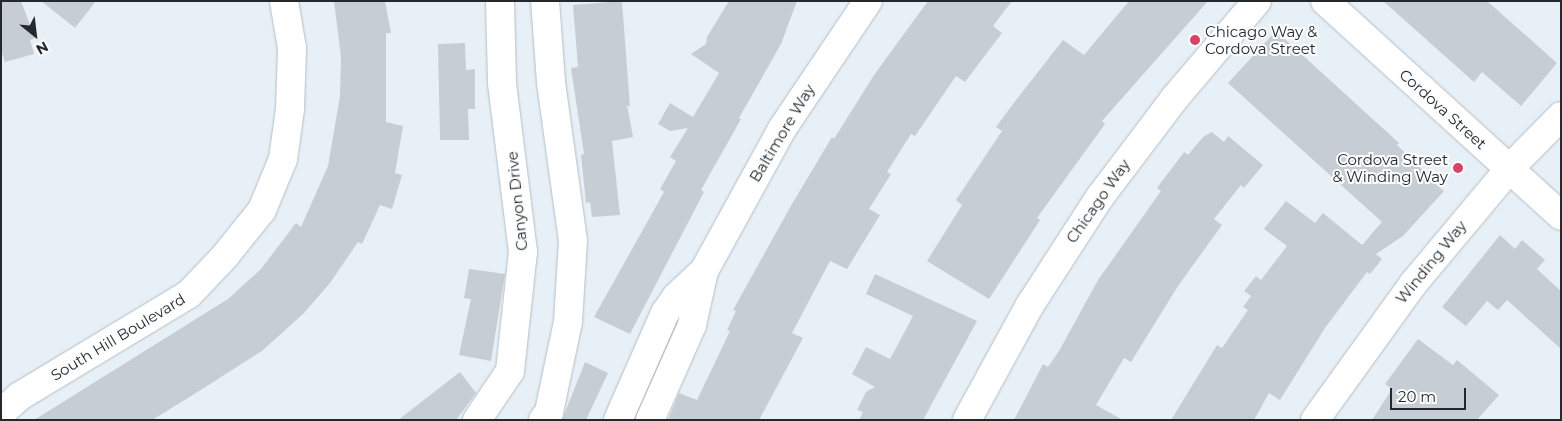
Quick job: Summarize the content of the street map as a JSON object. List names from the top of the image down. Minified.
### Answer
{"streets":{"street":["Cordova Street","Baltimore Way","Canyon Drive","Chicago Way","Winding Way","South Hill Boulevard"]},"crossings":[["Cordova Street","Winding Way"]],"places":["Chicago Way & Cordova Street","Cordova Street & Winding Way"],"scale_bar":"20 m","north":"bottom right"}
